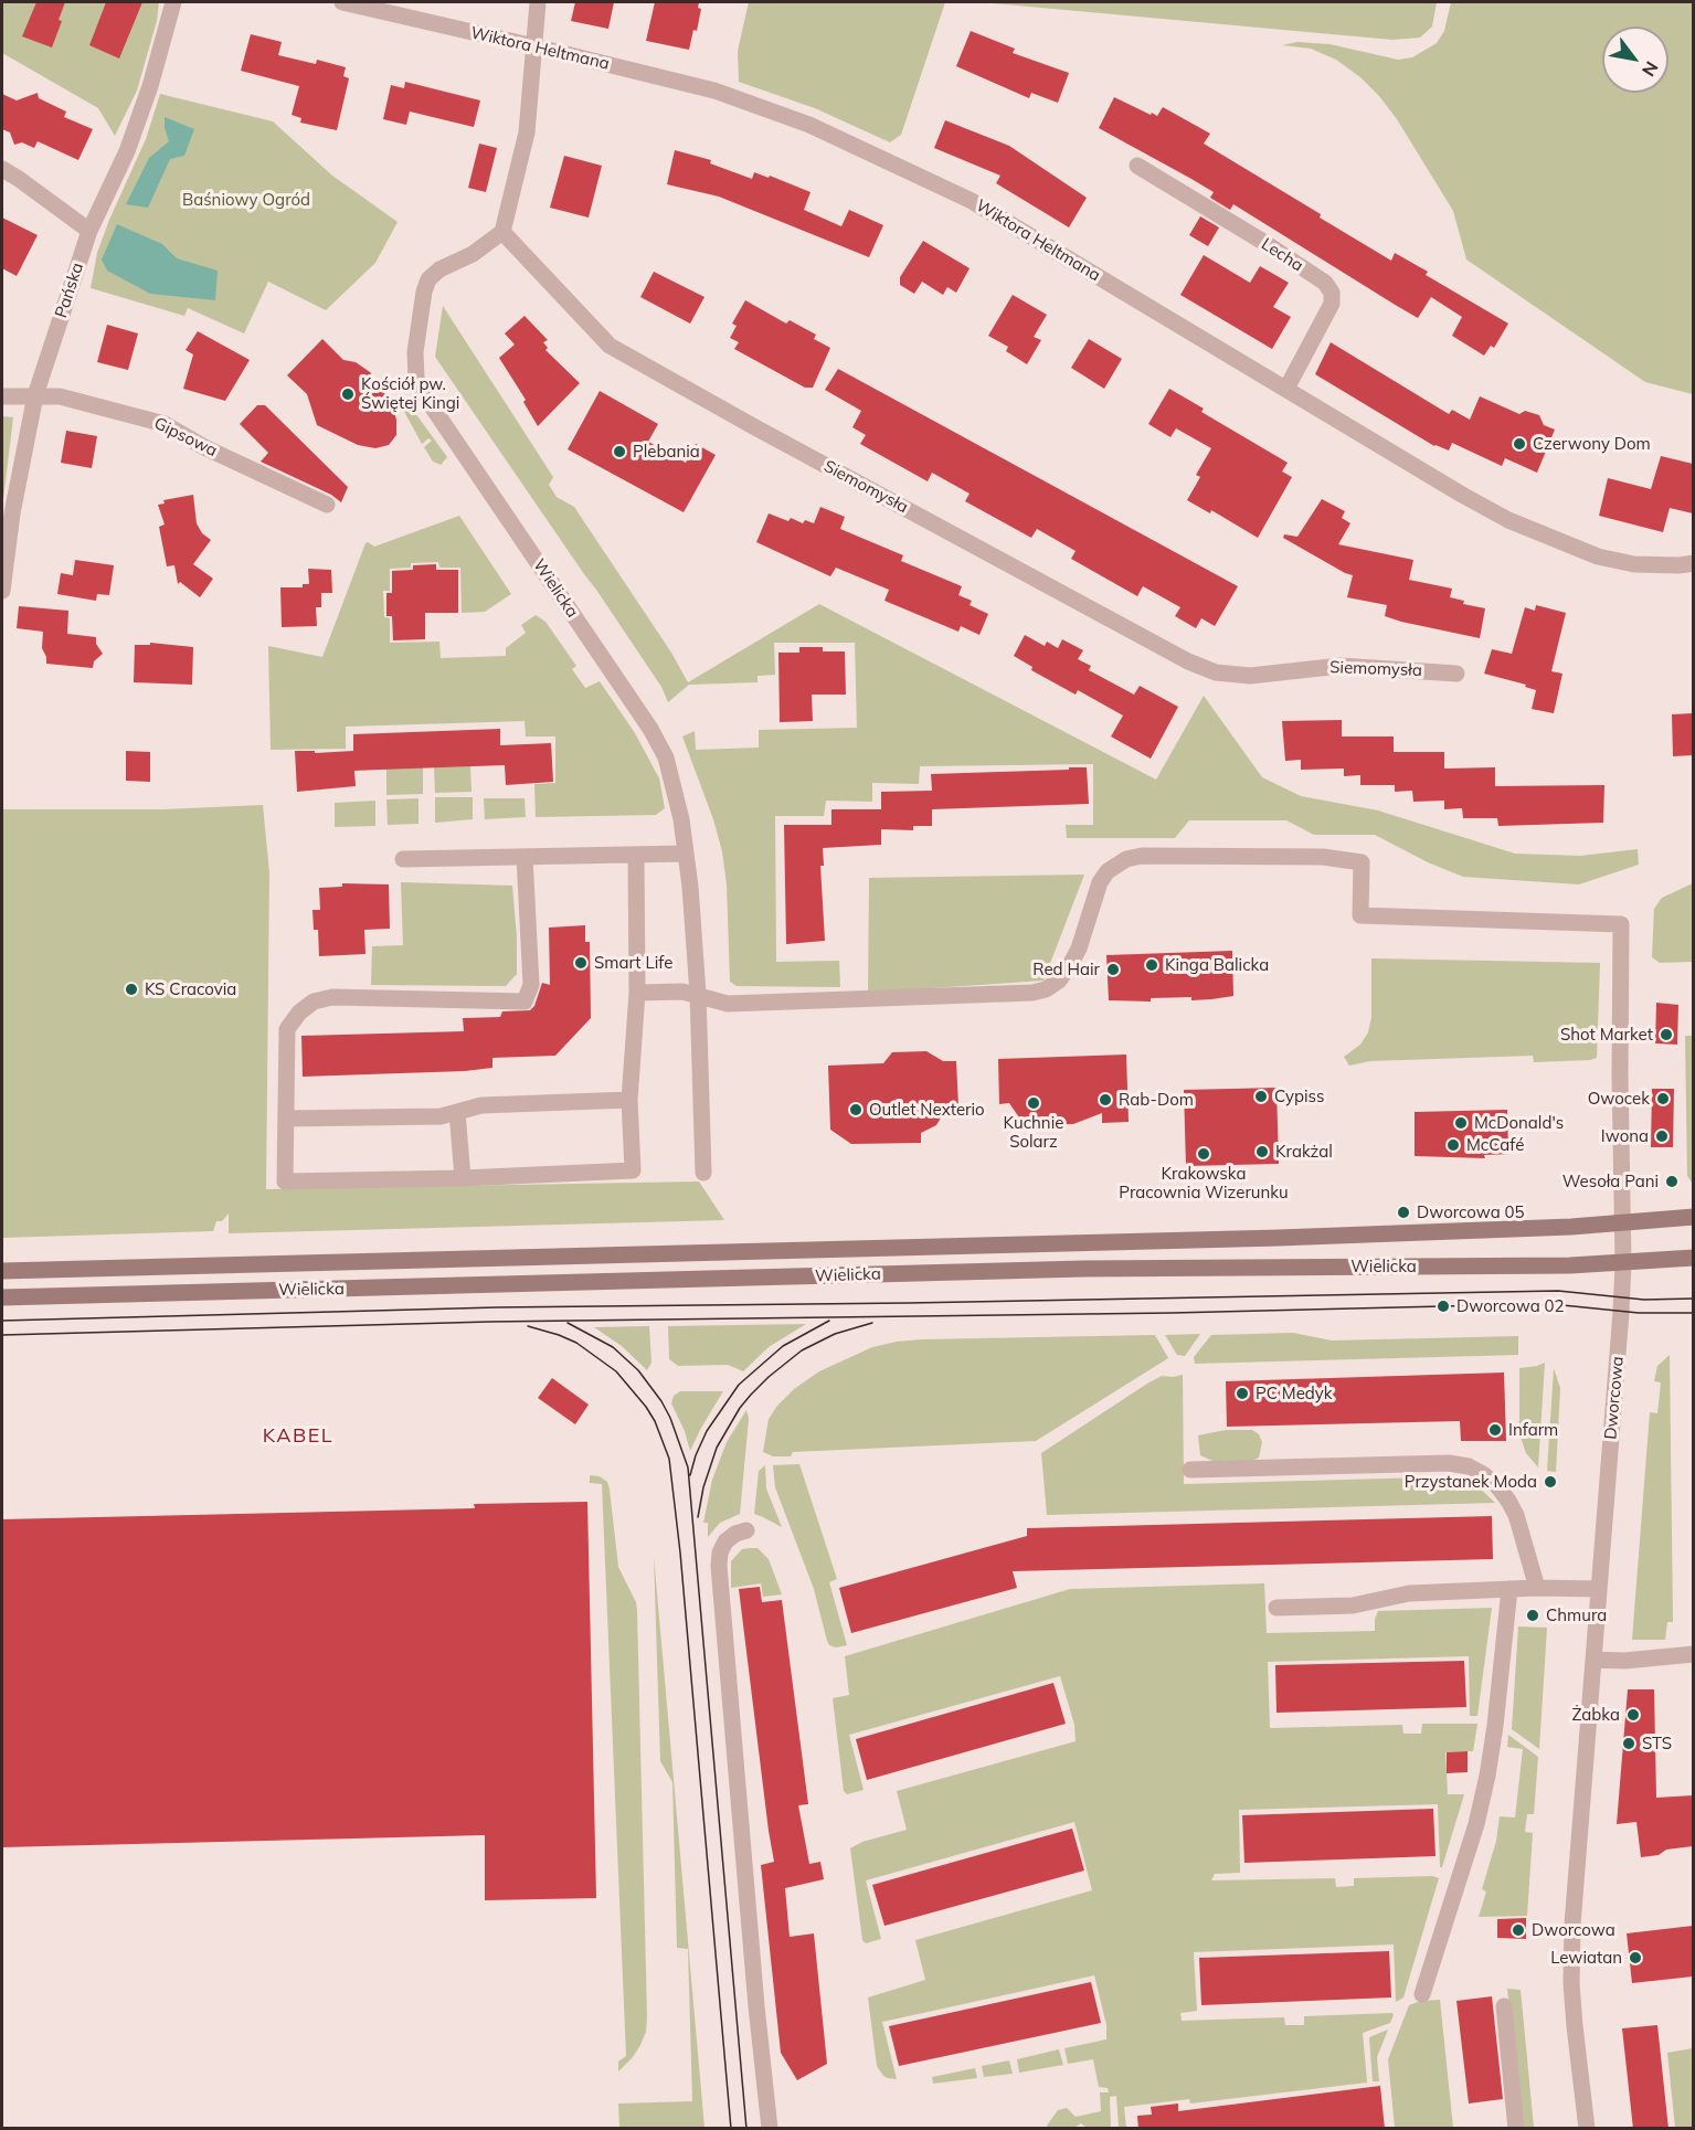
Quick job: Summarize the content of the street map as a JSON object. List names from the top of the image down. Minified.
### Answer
{"streets":{"main road":["Wielicka"],"street":["Wiktora Heltmana","Lecha","Pańska","Gipsowa","Siemomysła","Dworcowa"]},"crossings":[["Wiktora Heltmana","Lecha"],["Pańska","Gipsowa"],["Siemomysła","Wielicka"],["Wielicka","Dworcowa"]],"districts":["KABEL"],"parks":["Baśniowy Ogród"],"places":["Kościół pw. Świętej Kingi","Czerwony Dom","Plebania","Smart Life","Kinga Balicka","Red Hair","KS Cracovia","Shot Market","Cypiss","Owocek","Rab-Dom","Kuchnie Solarz","Outlet Nexterio","McDonald's","Iwona","McCafé","Krakżal","Krakowska Pracownia Wizerunku","Wesoła Pani","Dworcowa 05","Dworcowa 02","PC Medyk","Infarm","Przystanek Moda","Chmura","Żabka","STS","Dworcowa","Lewiatan"],"north":"bottom right"}
